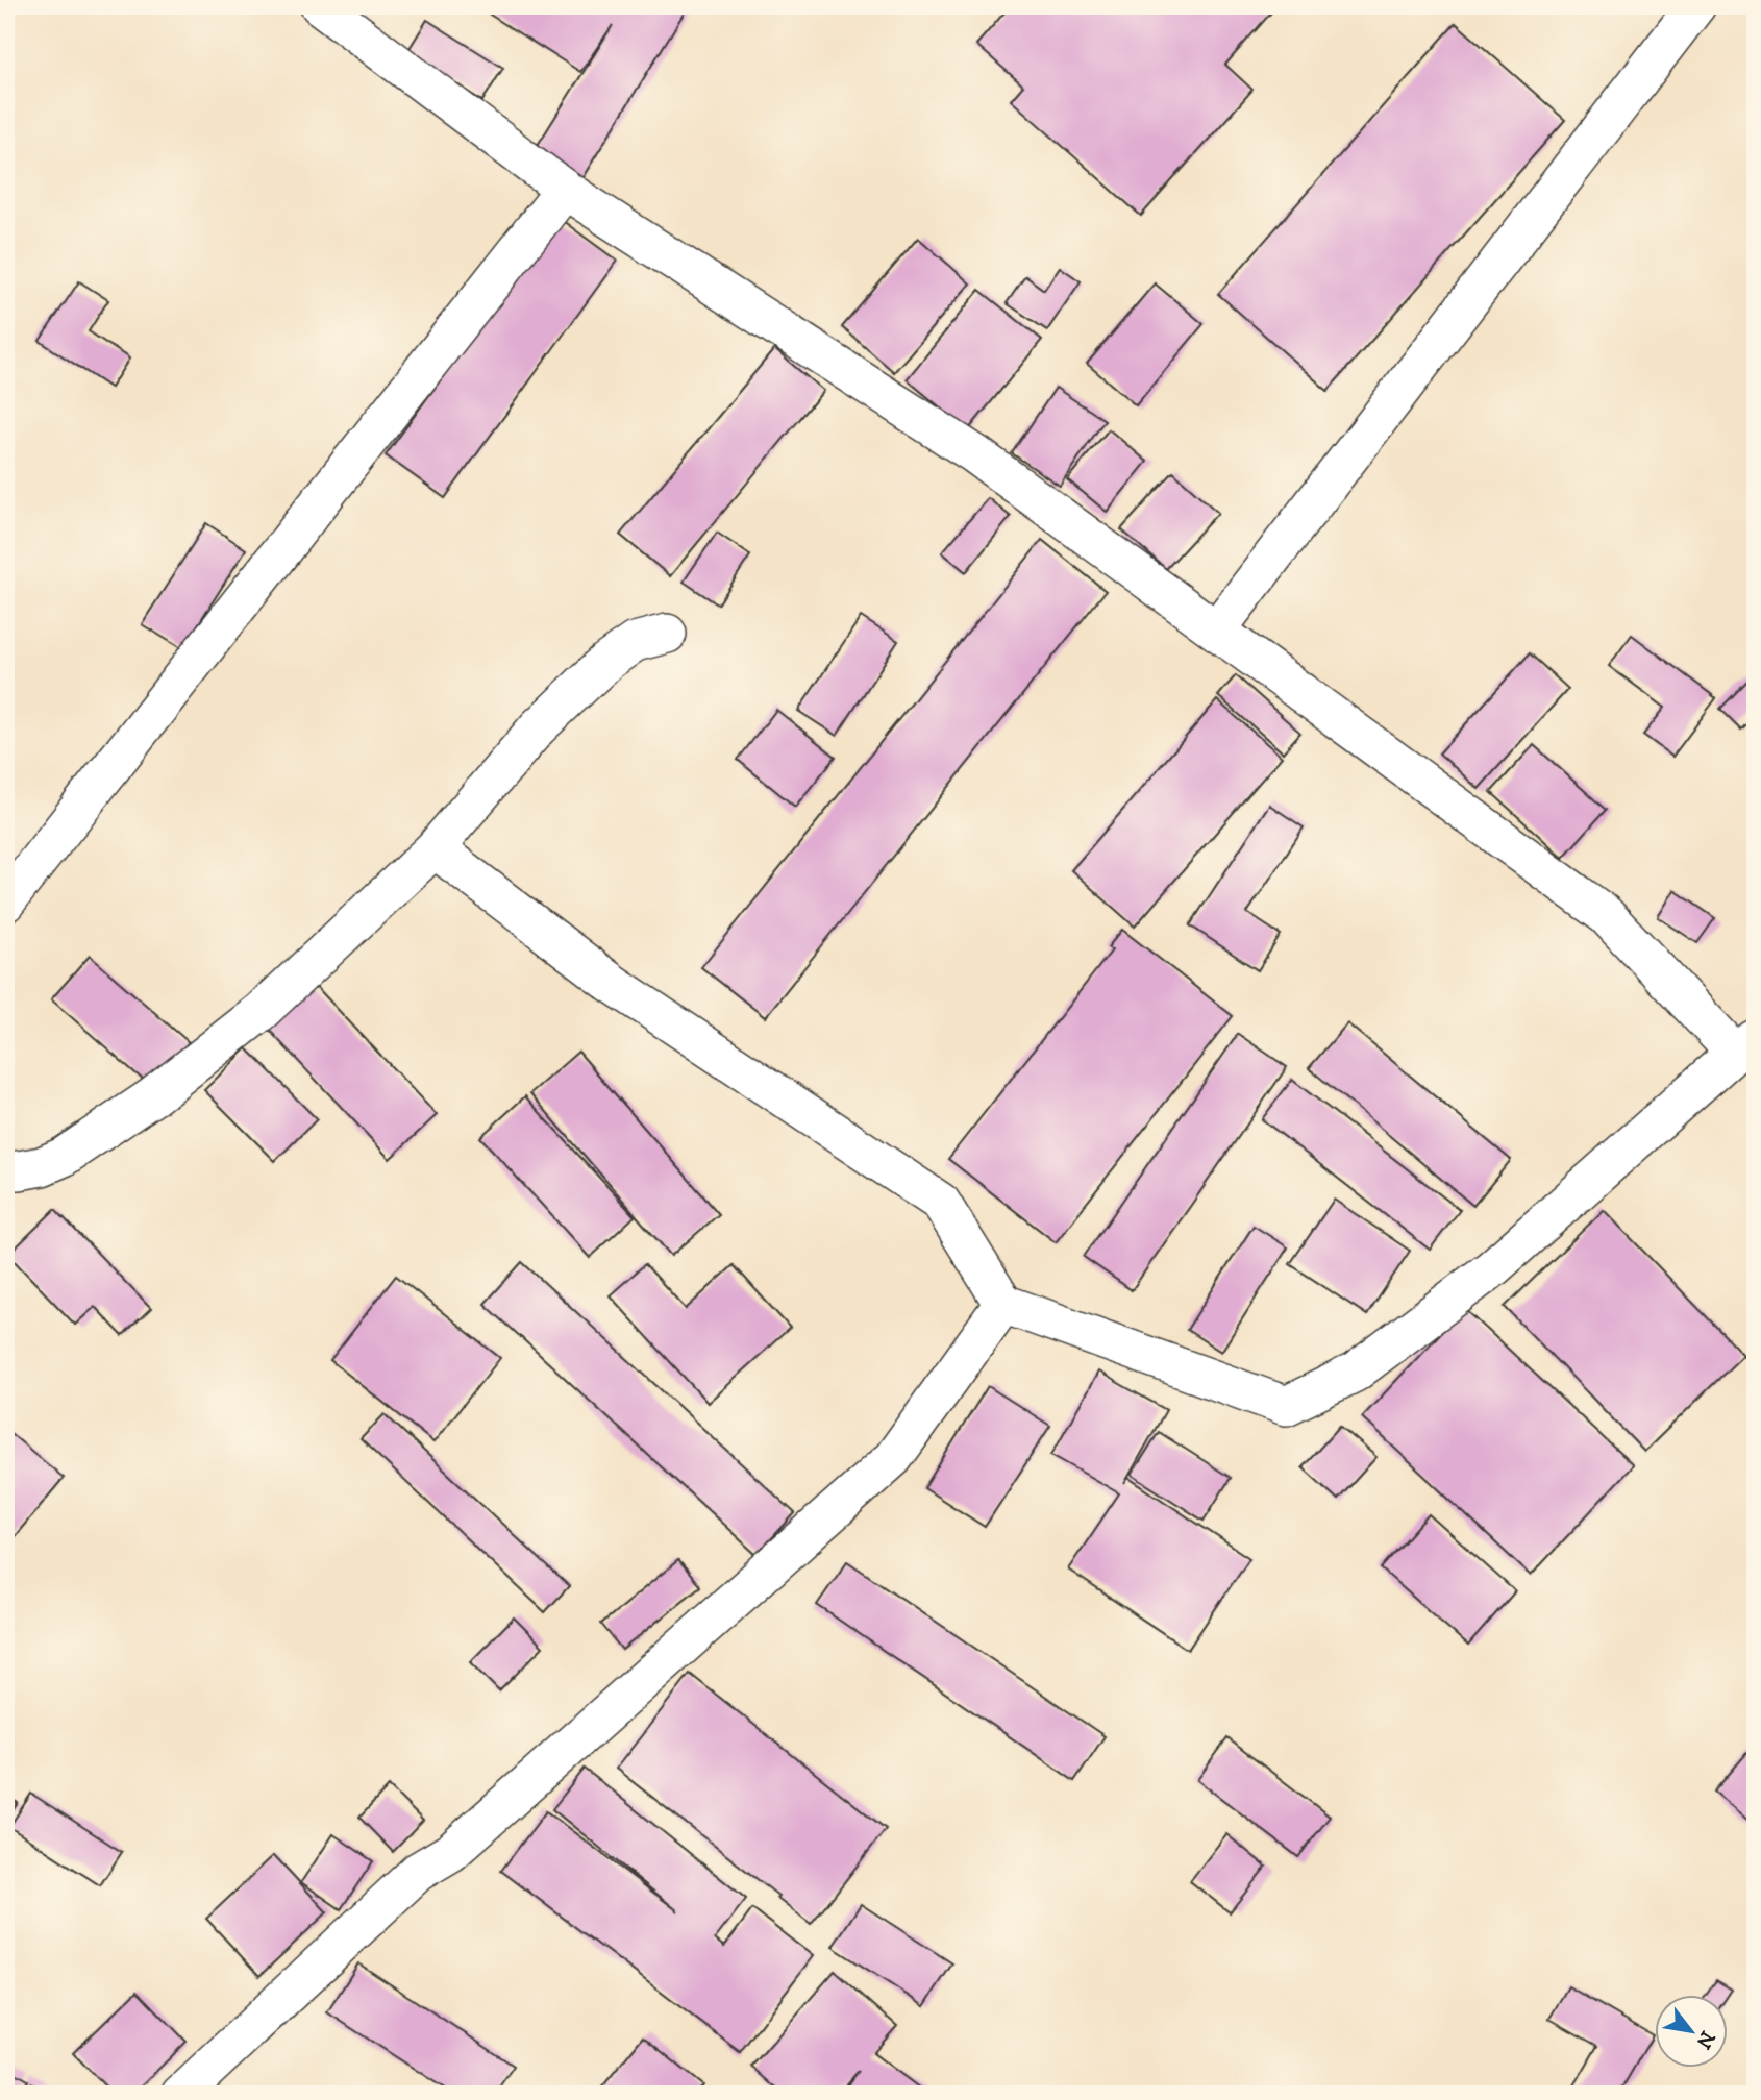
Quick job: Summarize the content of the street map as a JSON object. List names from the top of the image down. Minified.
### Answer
{"north":"bottom right"}
